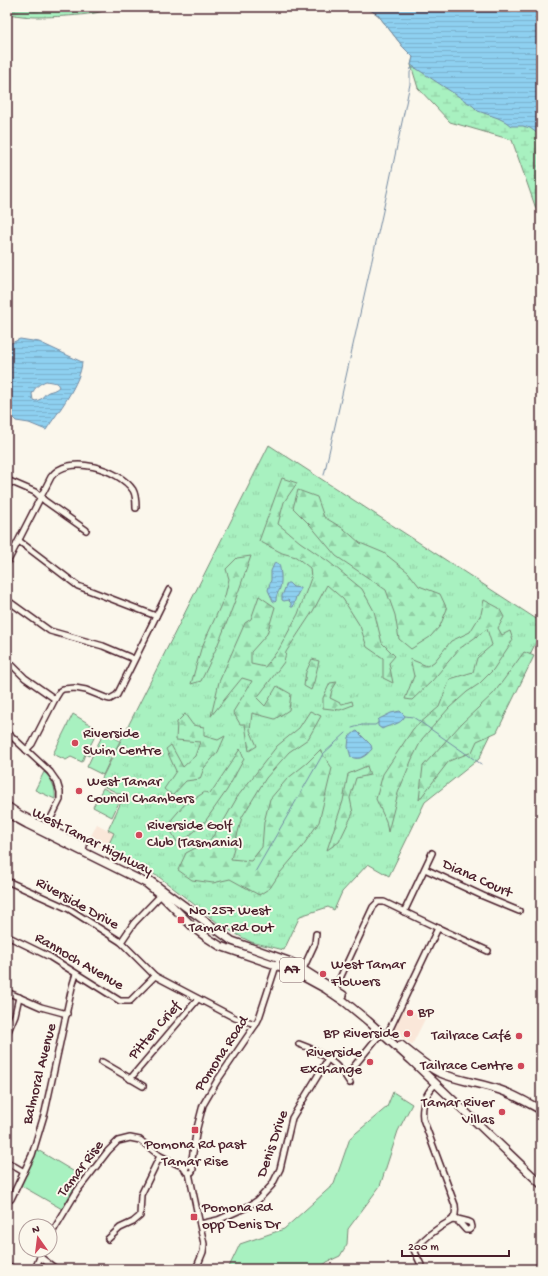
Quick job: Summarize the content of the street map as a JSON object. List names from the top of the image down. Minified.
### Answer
{"streets":{"highway":["West Tamar Highway","A7"],"street":["Diana Court","Riverside Drive","Rannoch Avenue","Pitten Crief","Pomona Road","Balmoral Avenue","Denis Drive","Tamar Rise"]},"crossings":[["West Tamar Highway","A7"],["West Tamar Highway","Pomona Road"],["Riverside Drive","Rannoch Avenue"],["Riverside Drive","Pitten Crief"],["Riverside Drive","Pomona Road"],["Rannoch Avenue","Balmoral Avenue"],["Pomona Road","Denis Drive"],["Pomona Road","Tamar Rise"]],"places":{"other":["Riverside Swim Centre","West Tamar Council Chambers","Riverside Golf Club (Tasmania)","West Tamar Flowers","BP","BP Riverside","Tailrace Café","Riverside Exchange","Tailrace Centre","Tamar River Villas"],"transit":["No.257 West Tamar Rd Out","Pomona Rd past Tamar Rise","Pomona Rd opp Denis Dr"]},"scale_bar":"200 m","north":"top"}
